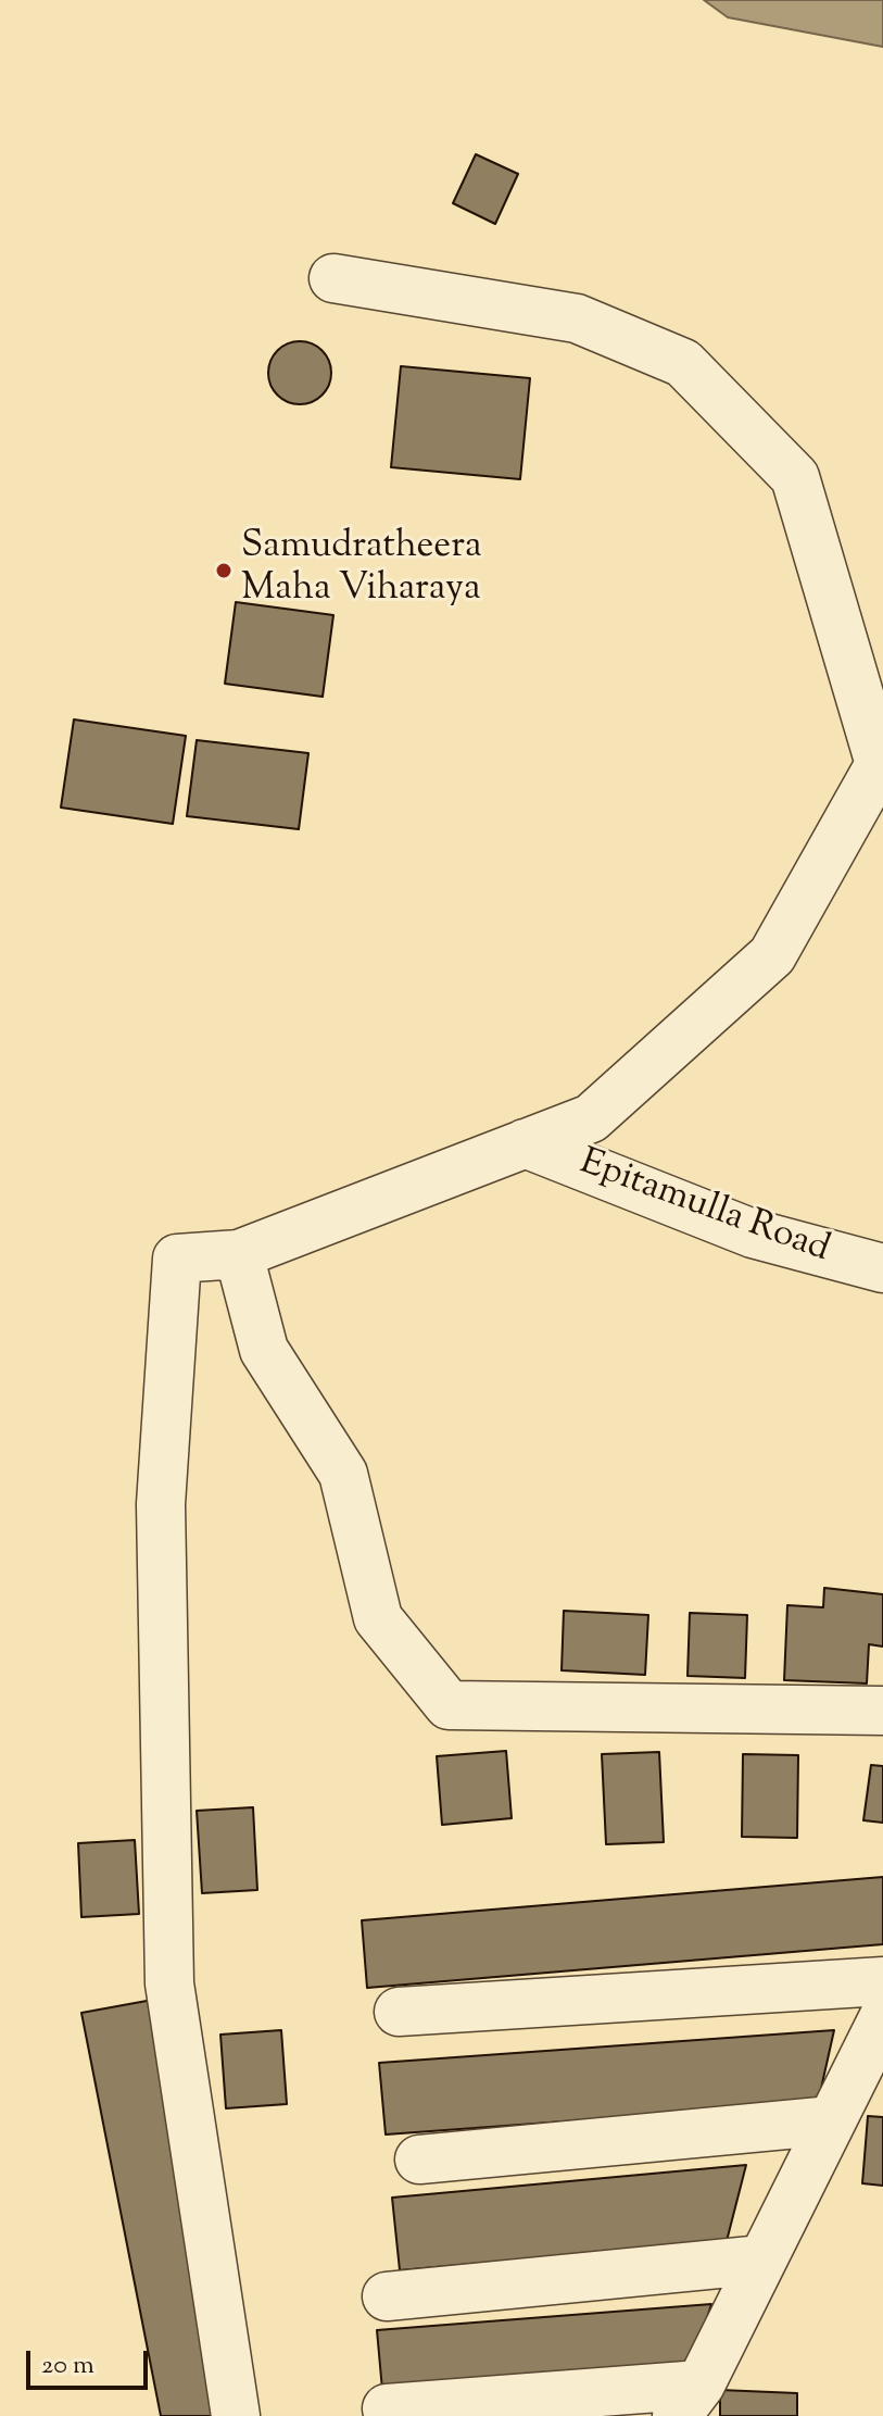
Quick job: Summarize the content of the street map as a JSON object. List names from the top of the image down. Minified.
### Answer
{"streets":{"street":["Epitamulla Road"]},"places":["Samudratheera Maha Viharaya"],"scale_bar":"20 m"}
